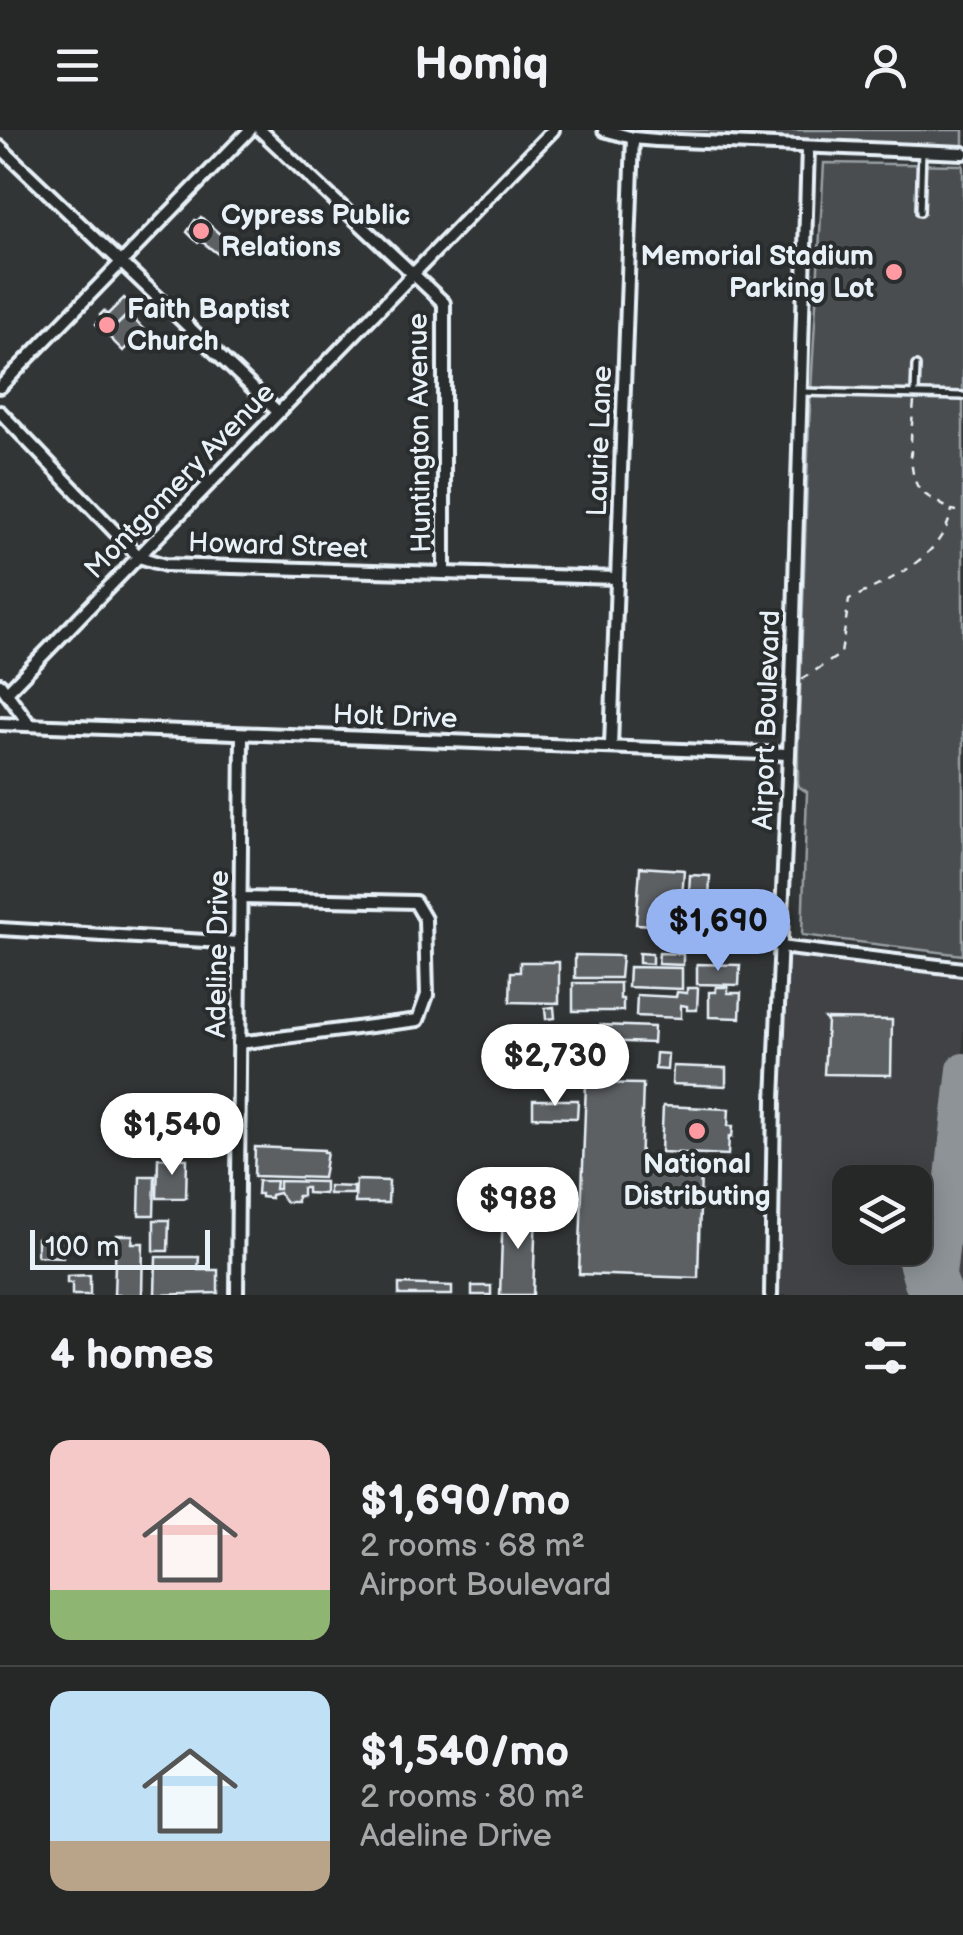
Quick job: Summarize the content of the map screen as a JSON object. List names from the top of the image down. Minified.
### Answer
{"streets":{"street":["Huntington Avenue","Laurie Lane","Montgomery Avenue","Howard Street","Holt Drive","Airport Boulevard","Adeline Drive"]},"crossings":[["Huntington Avenue","Montgomery Avenue"],["Huntington Avenue","Howard Street"],["Laurie Lane","Howard Street"],["Laurie Lane","Holt Drive"],["Montgomery Avenue","Howard Street"],["Holt Drive","Airport Boulevard"],["Holt Drive","Adeline Drive"]],"places":["Cypress Public Relations","Memorial Stadium Parking Lot","Faith Baptist Church","National Distributing"],"scale_bar":"100 m","page":{"header":"Homiq","price":["$1,690","$2,730","$1,540","$988"],"scale":"100 m","heading":"4 homes","list":[{"name":"$1,690/mo","note":"2 rooms · 68 m² · Airport Boulevard"},{"name":"$1,540/mo","note":"2 rooms · 80 m² · Adeline Drive"}]}}
